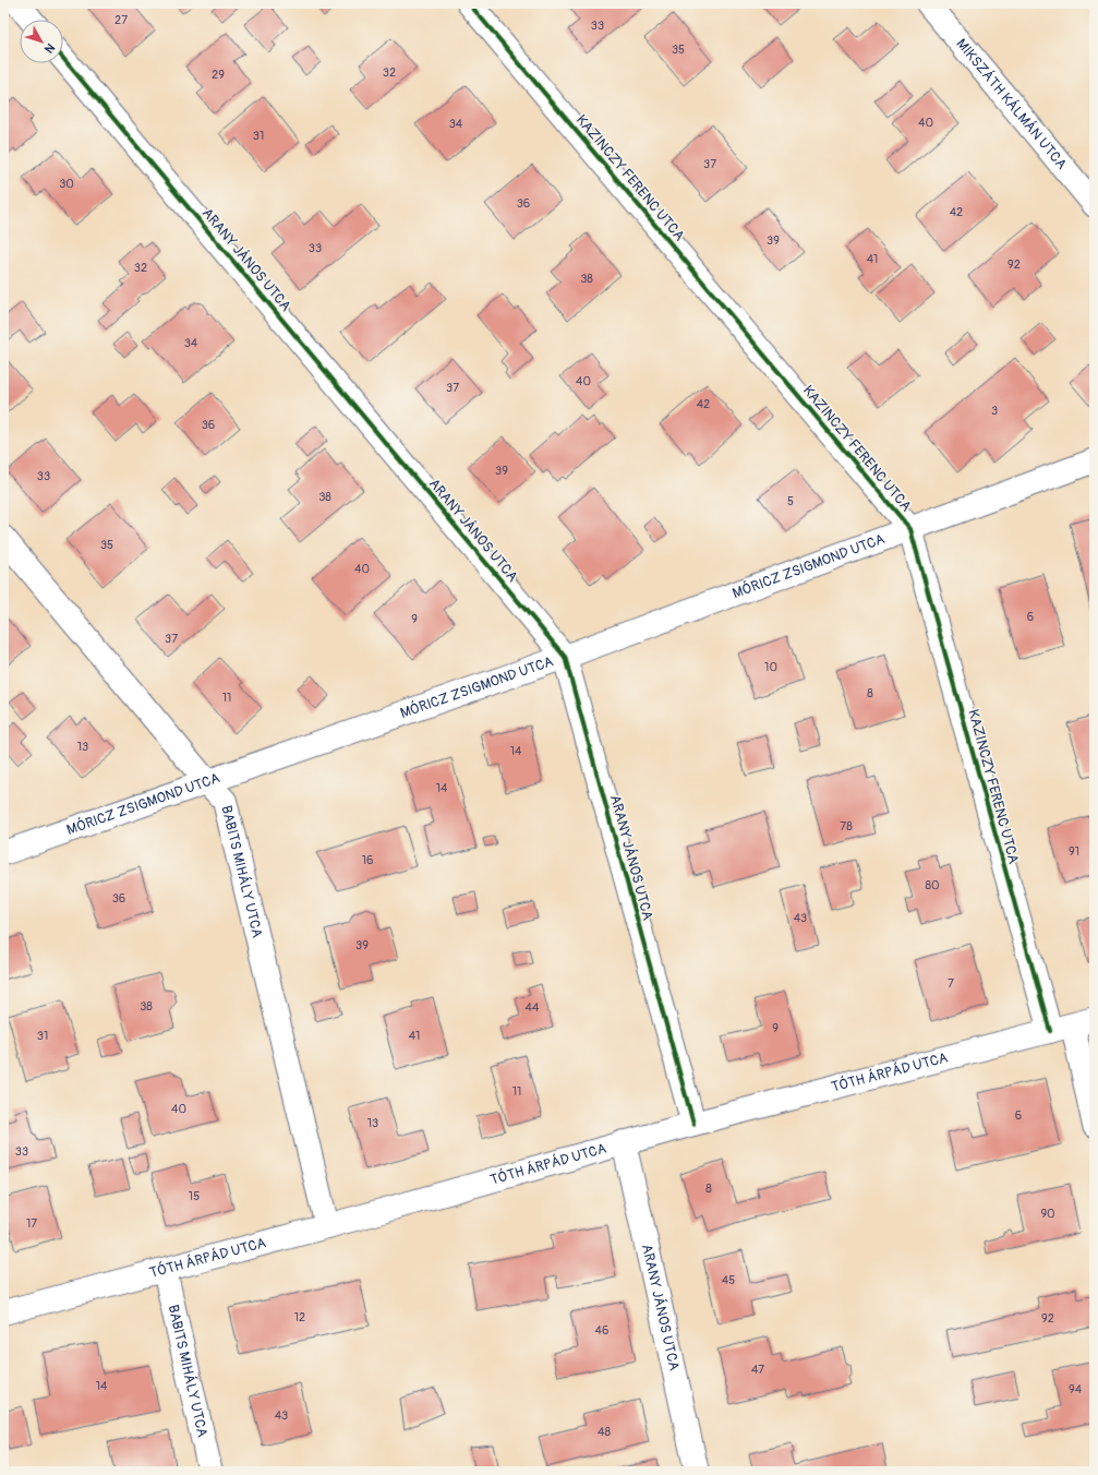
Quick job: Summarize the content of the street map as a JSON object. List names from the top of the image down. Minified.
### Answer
{"streets":{"street":["MIKSZÁTH KÁLMÁN UTCA","KAZINCZY FERENC UTCA","ARANY JÁNOS UTCA","MÓRICZ ZSIGMOND UTCA","BABITS MIHÁLY UTCA","TÓTH ÁRPÁD UTCA"]},"crossings":[["KAZINCZY FERENC UTCA","MÓRICZ ZSIGMOND UTCA"],["KAZINCZY FERENC UTCA","TÓTH ÁRPÁD UTCA"],["ARANY JÁNOS UTCA","MÓRICZ ZSIGMOND UTCA"],["ARANY JÁNOS UTCA","TÓTH ÁRPÁD UTCA"],["MÓRICZ ZSIGMOND UTCA","BABITS MIHÁLY UTCA"],["BABITS MIHÁLY UTCA","TÓTH ÁRPÁD UTCA"]],"house_numbers":["27","33","35","32","29","40","34","31","37","30","36","42","39","33","41","92","32","38","34","40","37","42","3","36","39","33","38","5","35","40","6","9","37","10","8","11","13","14","14","78","91","16","80","36","43","39","7","38","44","9","31","41","11","40","6","13","33","8","15","90","17","45","12","92","46","47","14","94","43","48"],"north":"bottom right"}
